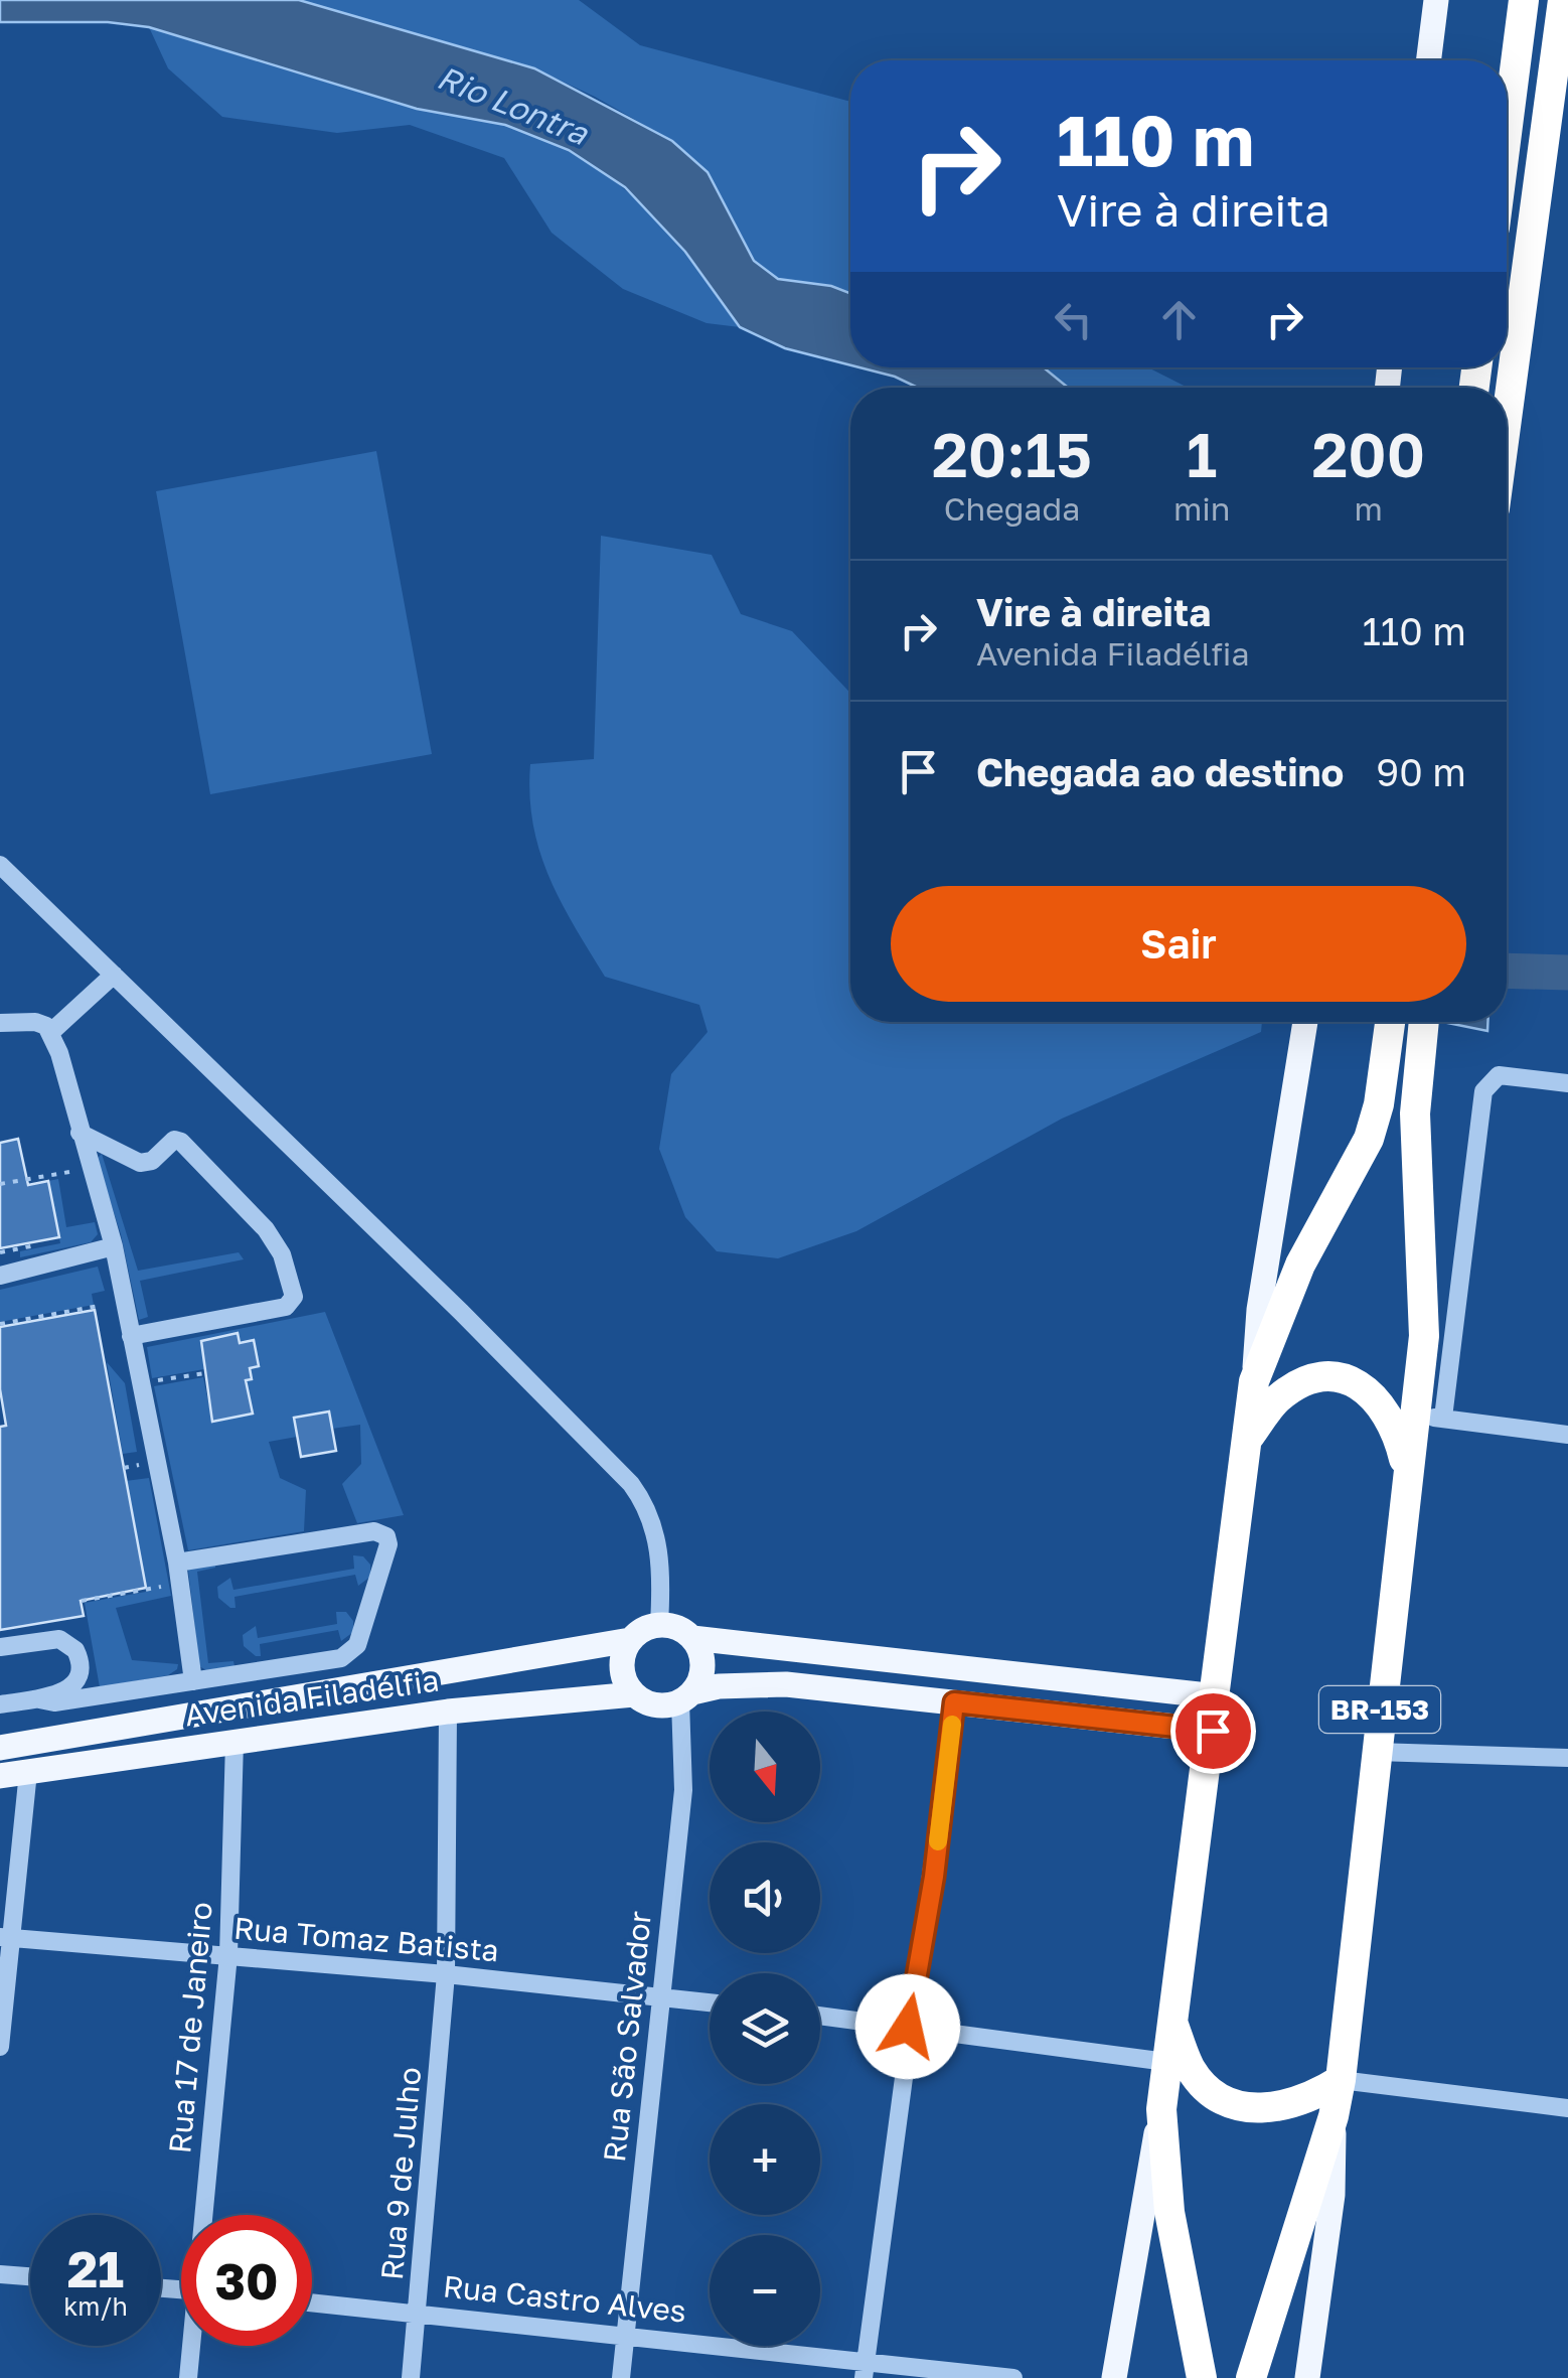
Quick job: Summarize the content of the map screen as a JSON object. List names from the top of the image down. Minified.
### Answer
{"streets":{"highway":["BR-153"],"main road":["Avenida Filadélfia"],"street":["Rua Tomaz Batista","Rua 17 de Janeiro","Rua São Salvador","Rua 9 de Julho","Rua Castro Alves"]},"crossings":[["Avenida Filadélfia","Rua 17 de Janeiro"],["Avenida Filadélfia","Rua São Salvador"],["Avenida Filadélfia","Rua 9 de Julho"],["Rua Tomaz Batista","Rua 17 de Janeiro"],["Rua Tomaz Batista","Rua São Salvador"],["Rua Tomaz Batista","Rua 9 de Julho"],["Rua São Salvador","Rua Castro Alves"],["Rua 9 de Julho","Rua Castro Alves"]],"water":["Rio Lontra"],"north":"bottom","page":{"turn":["110 m","Vire à direita"],"eta":["20:15","Chegada","1","min","200","m"],"list":[{"name":"Vire à direita","note":"Avenida Filadélfia","value":"110 m"},{"name":"Chegada ao destino","value":"90 m"}],"buttons":"Sair","map_buttons":["+","−"],"speed":"21 km/h","limit":"30"}}
